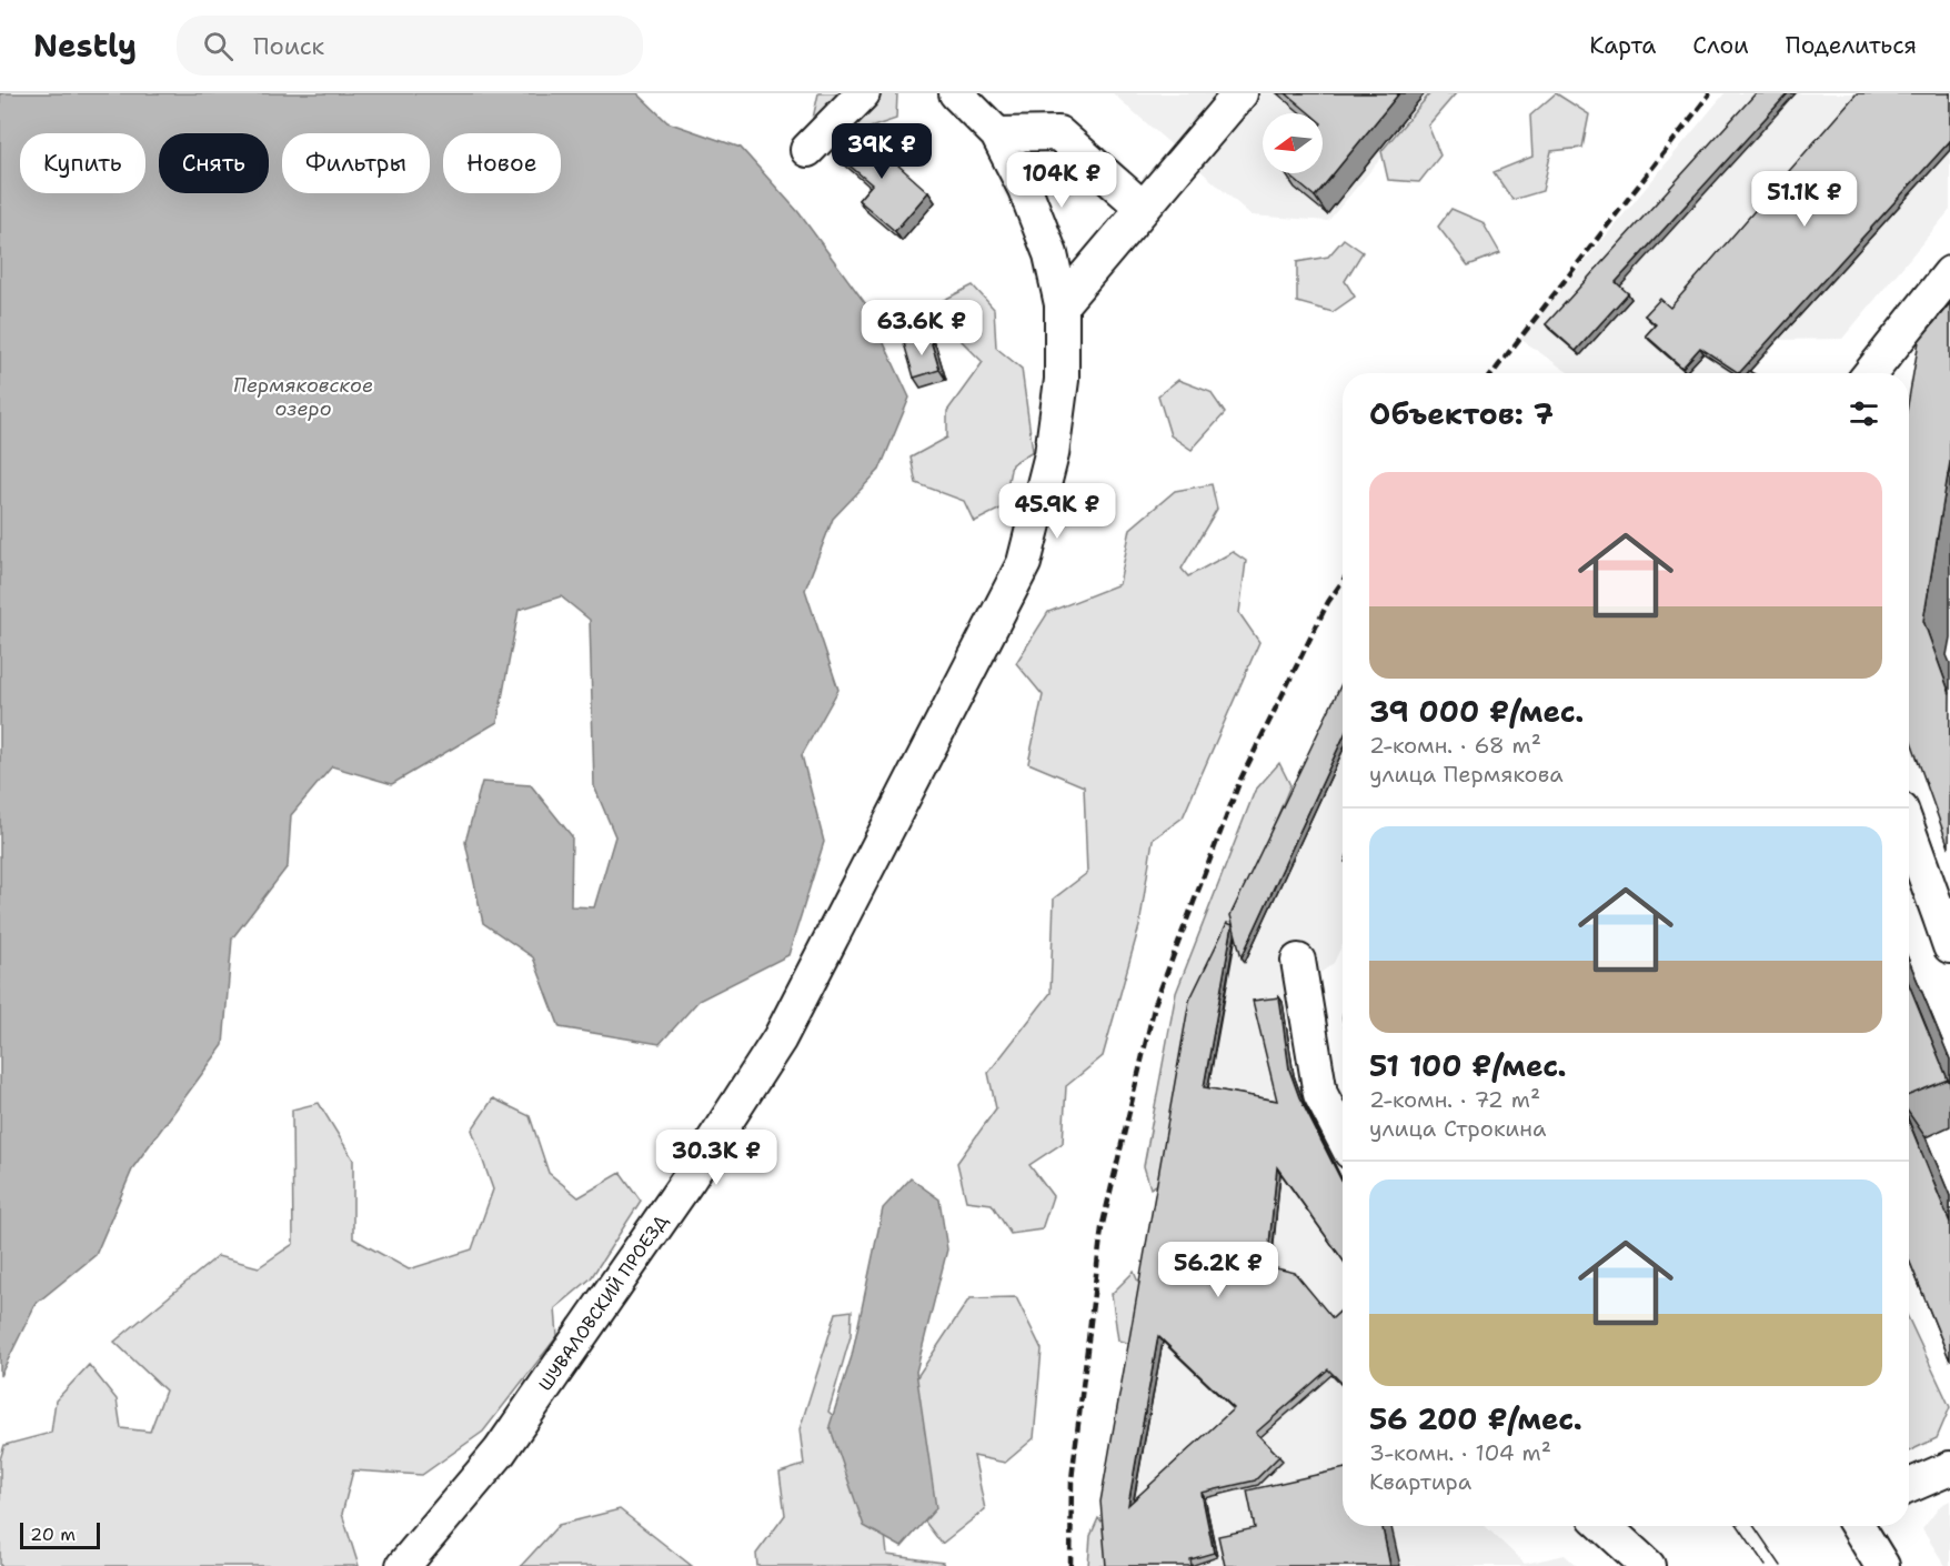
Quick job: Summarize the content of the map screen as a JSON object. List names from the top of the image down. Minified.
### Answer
{"streets":{"street":["ШУВАЛОВСКИЙ ПРОЕЗД"]},"water":["Пермяковское озеро"],"scale_bar":"20 m","north":"left","page":{"header":"Nestly","search":"Поиск","nav":["Карта","Слои","Поделиться"],"price":["39K ₽","104K ₽","51.1K ₽","63.6K ₽","45.9K ₽","30.3K ₽","56.2K ₽"],"chip":["Купить","Снять","Фильтры","Новое"],"heading":"Объектов: 7","list":[{"name":"39 000 ₽/мес.","note":"2-комн. · 68 m² · улица Пермякова"},{"name":"51 100 ₽/мес.","note":"2-комн. · 72 m² · улица Строкина"},{"name":"56 200 ₽/мес.","note":"3-комн. · 104 m² · Квартира"}],"scale":"20 m"}}
